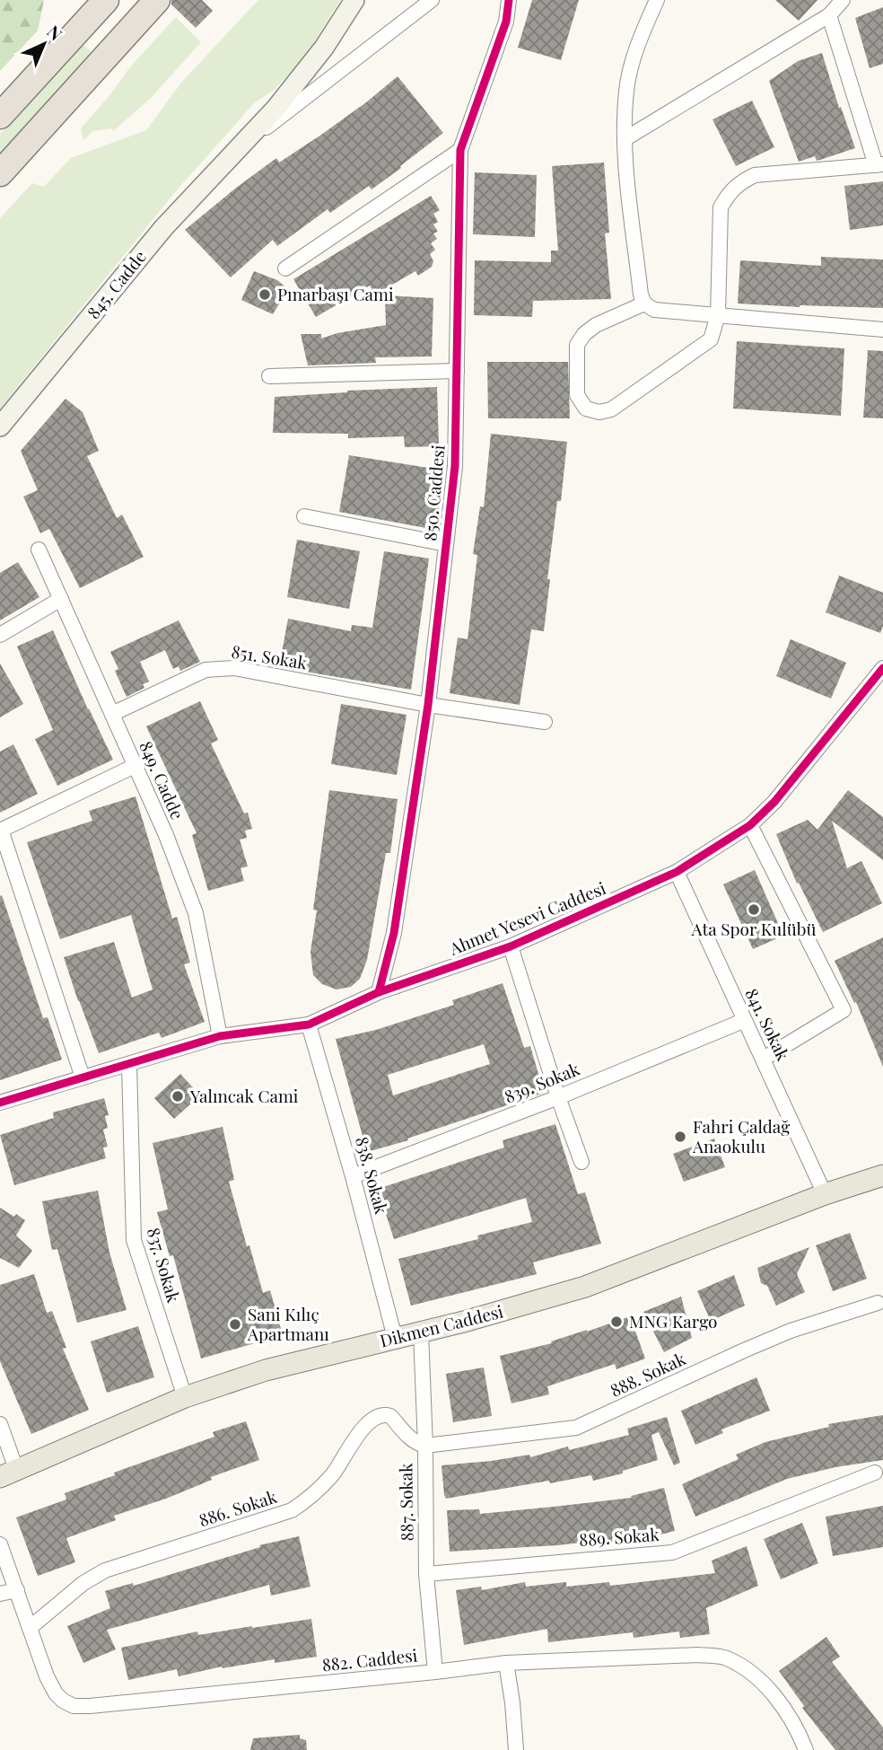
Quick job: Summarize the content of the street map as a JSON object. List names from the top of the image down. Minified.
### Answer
{"streets":{"main road":["Dikmen Caddesi"],"street":["845. Cadde","850. Caddesi","851. Sokak","849. Cadde","Ahmet Yesevi Caddesi","841. Sokak","839. Sokak","838. Sokak","837. Sokak","888. Sokak","887. Sokak","886. Sokak","889. Sokak","882. Caddesi"]},"crossings":[["850. Caddesi","851. Sokak"],["850. Caddesi","Ahmet Yesevi Caddesi"],["851. Sokak","849. Cadde"],["849. Cadde","Ahmet Yesevi Caddesi"],["Ahmet Yesevi Caddesi","841. Sokak"],["Ahmet Yesevi Caddesi","838. Sokak"],["Ahmet Yesevi Caddesi","837. Sokak"],["841. Sokak","839. Sokak"],["841. Sokak","Dikmen Caddesi"],["839. Sokak","838. Sokak"],["838. Sokak","Dikmen Caddesi"],["837. Sokak","Dikmen Caddesi"],["Dikmen Caddesi","887. Sokak"],["888. Sokak","887. Sokak"],["888. Sokak","886. Sokak"],["887. Sokak","886. Sokak"],["887. Sokak","889. Sokak"],["887. Sokak","882. Caddesi"],["886. Sokak","882. Caddesi"]],"places":["Pınarbaşı Cami","Ata Spor Kulübü","Yalıncak Cami","Fahri Çaldağ Anaokulu","MNG Kargo","Sani Kılıç Apartmanı"],"north":"top right"}
